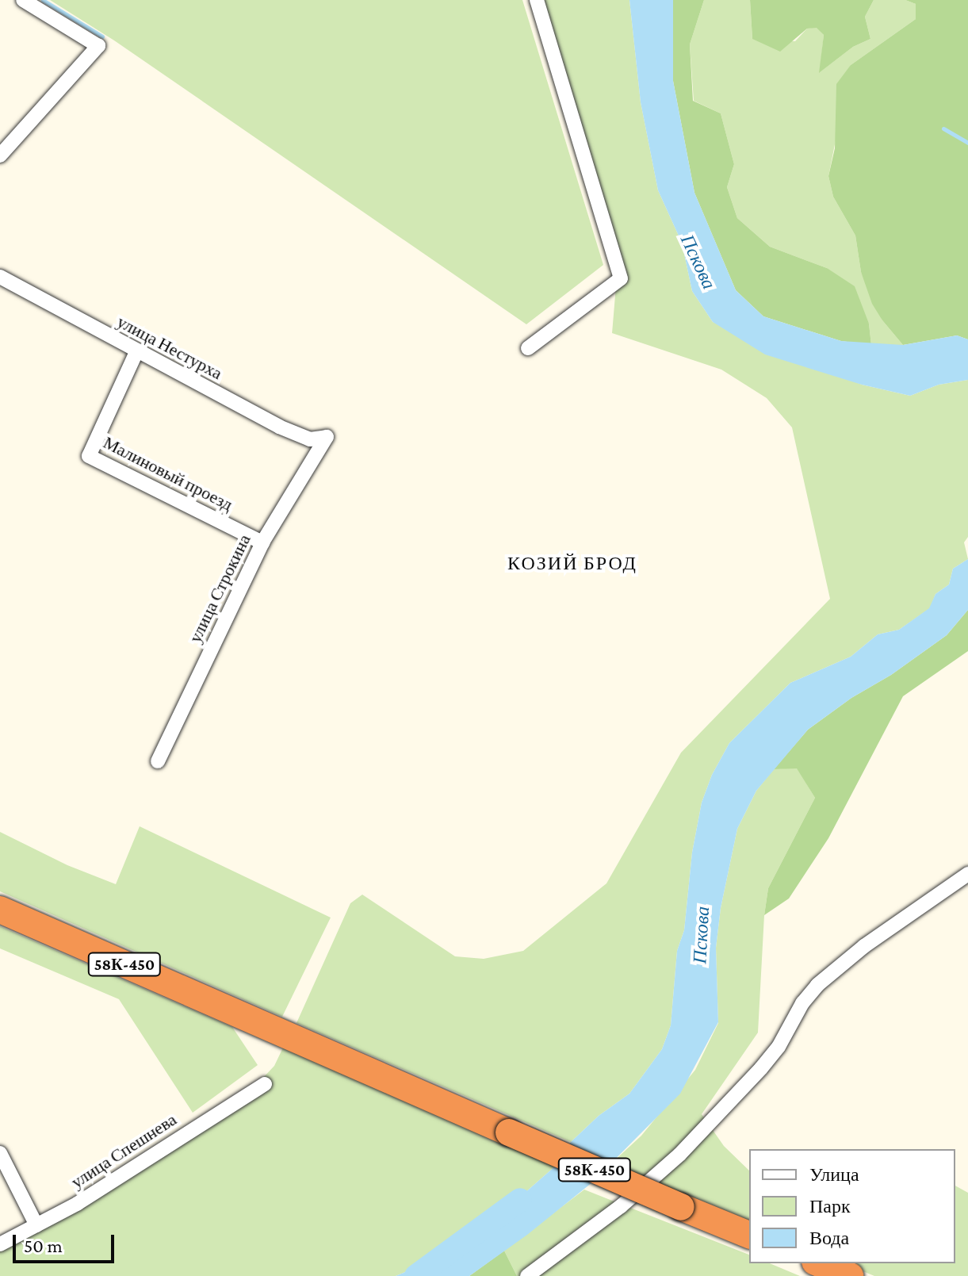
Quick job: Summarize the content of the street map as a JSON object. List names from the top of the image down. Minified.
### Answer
{"streets":{"highway":["58К-450"],"street":["улица Нестурха","Малиновый проезд","улица Строкина","улица Спешнева"]},"crossings":[["улица Нестурха","Малиновый проезд"],["улица Нестурха","улица Строкина"],["Малиновый проезд","улица Строкина"]],"districts":["КОЗИЙ БРОД"],"water":["Пскова"],"legend":["Улица","Парк","Вода"],"scale_bar":"50 m"}
